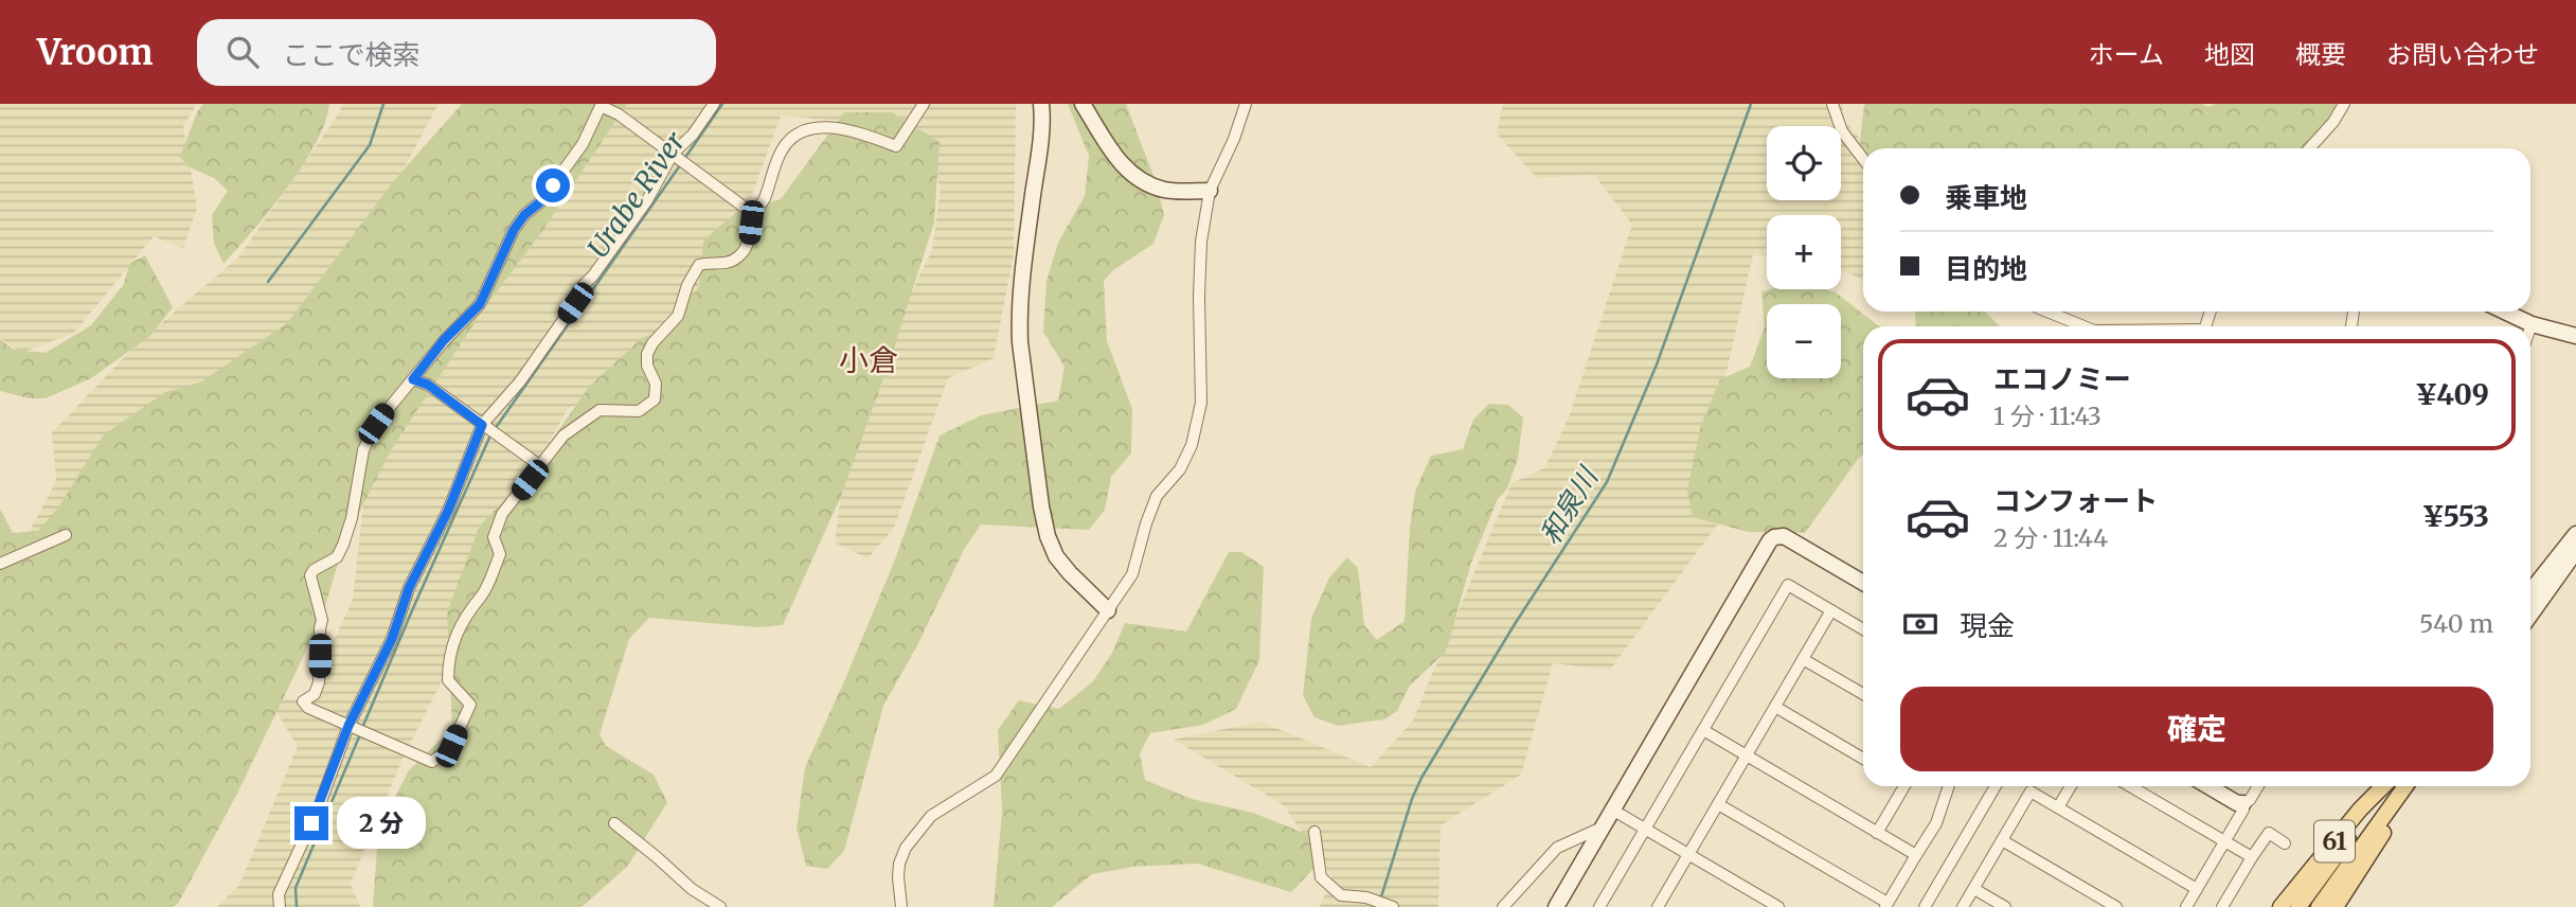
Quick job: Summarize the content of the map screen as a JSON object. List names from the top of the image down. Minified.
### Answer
{"streets":{"main road":["61"]},"districts":["小倉"],"water":["Urabe River","和泉川"],"page":{"header":"Vroom","search":"ここで検索","nav":["ホーム","地図","概要","お問い合わせ"],"map_buttons":["+","−"],"banner":["乗車地","目的地"],"list":[{"name":"エコノミー","note":"1 分 · 11:43","value":"¥409"},{"name":"コンフォート","note":"2 分 · 11:44","value":"¥553"}],"pay":["現金","540 m"],"buttons":"確定","bubble":"2 分"}}
